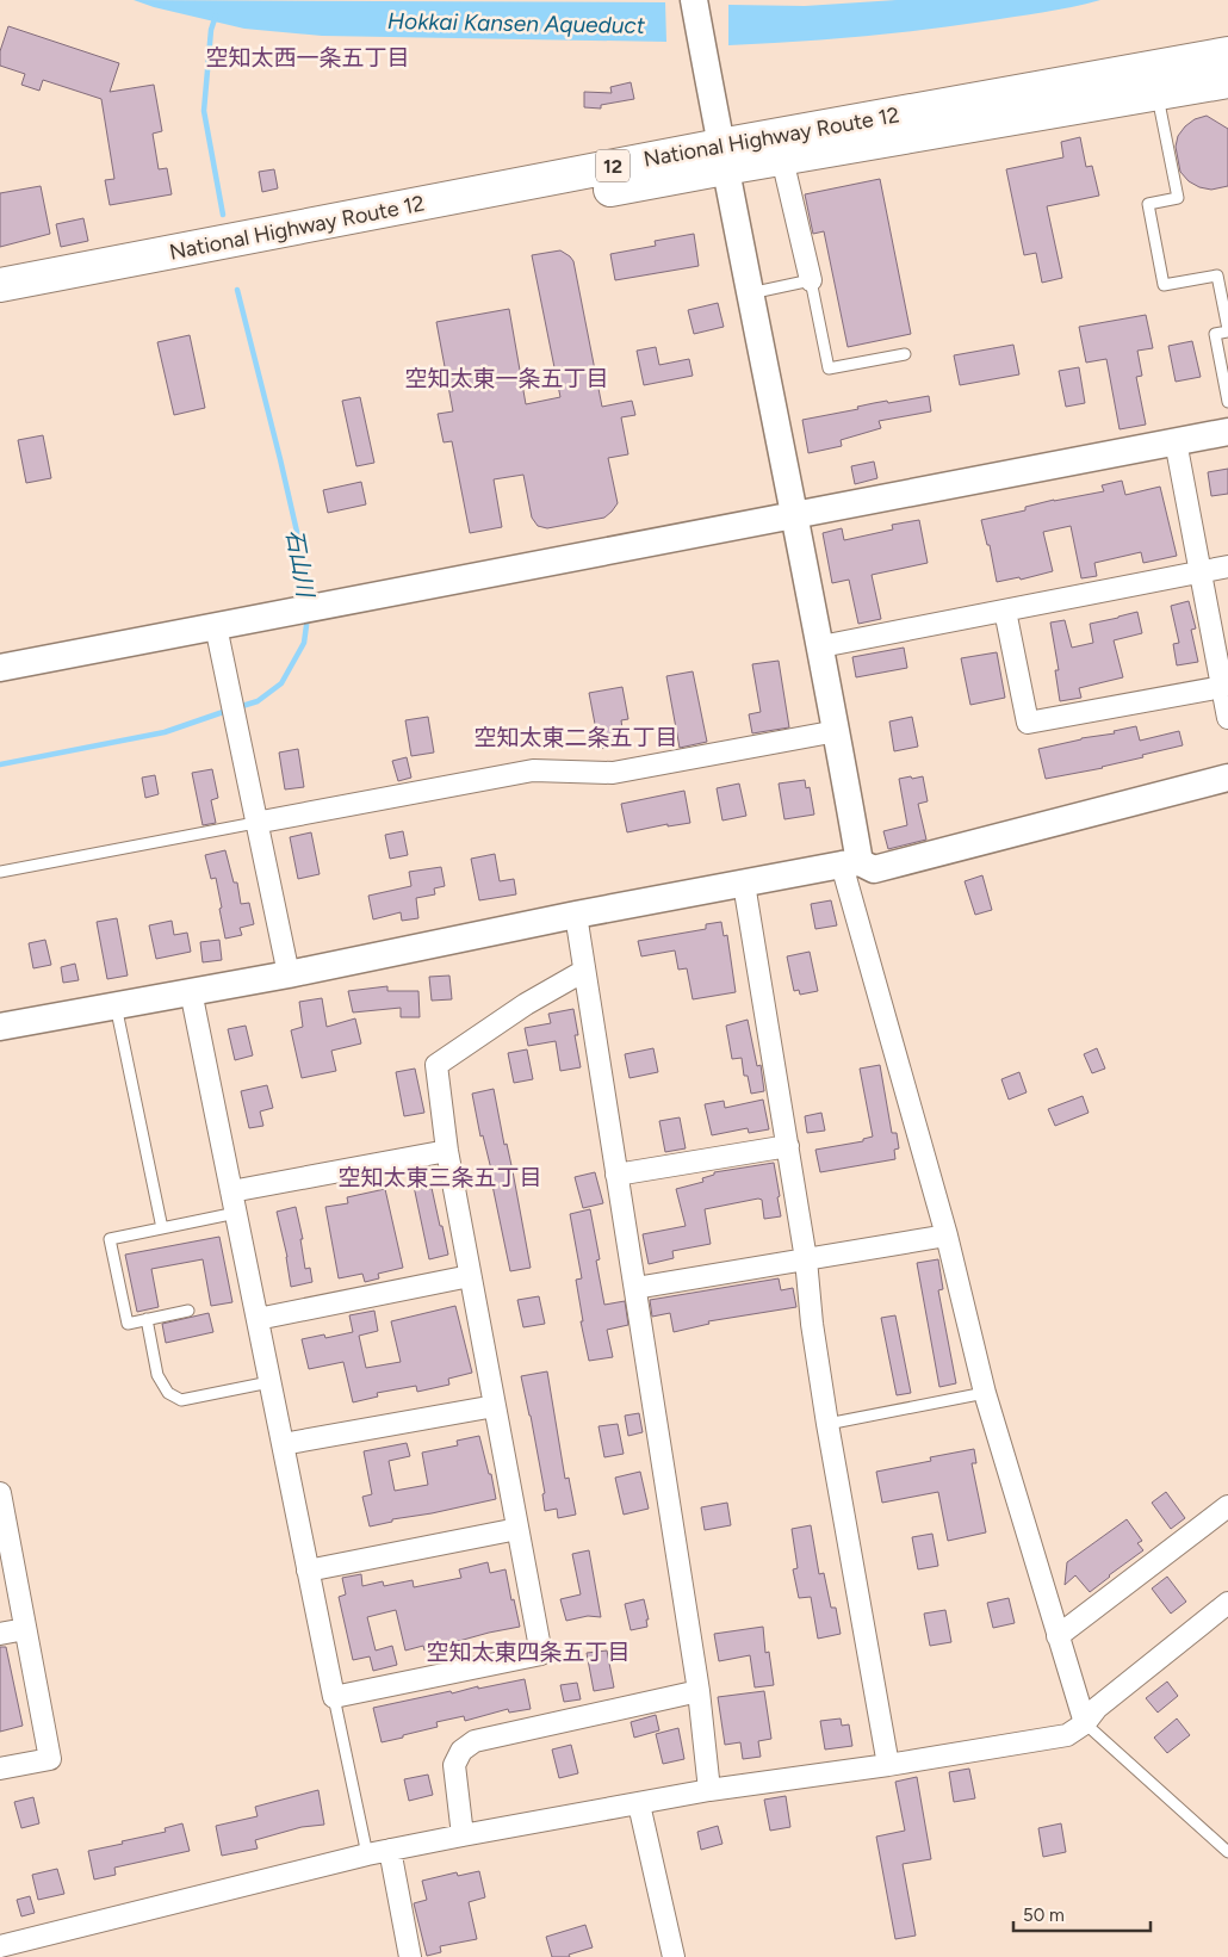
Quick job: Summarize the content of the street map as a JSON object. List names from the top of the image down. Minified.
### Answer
{"streets":{"highway":["National Highway Route 12","12"]},"districts":["空知太西一条五丁目","空知太東一条五丁目","空知太東二条五丁目","空知太東三条五丁目","空知太東四条五丁目"],"water":["Hokkai Kansen Aqueduct","石山川"],"scale_bar":"50 m"}
